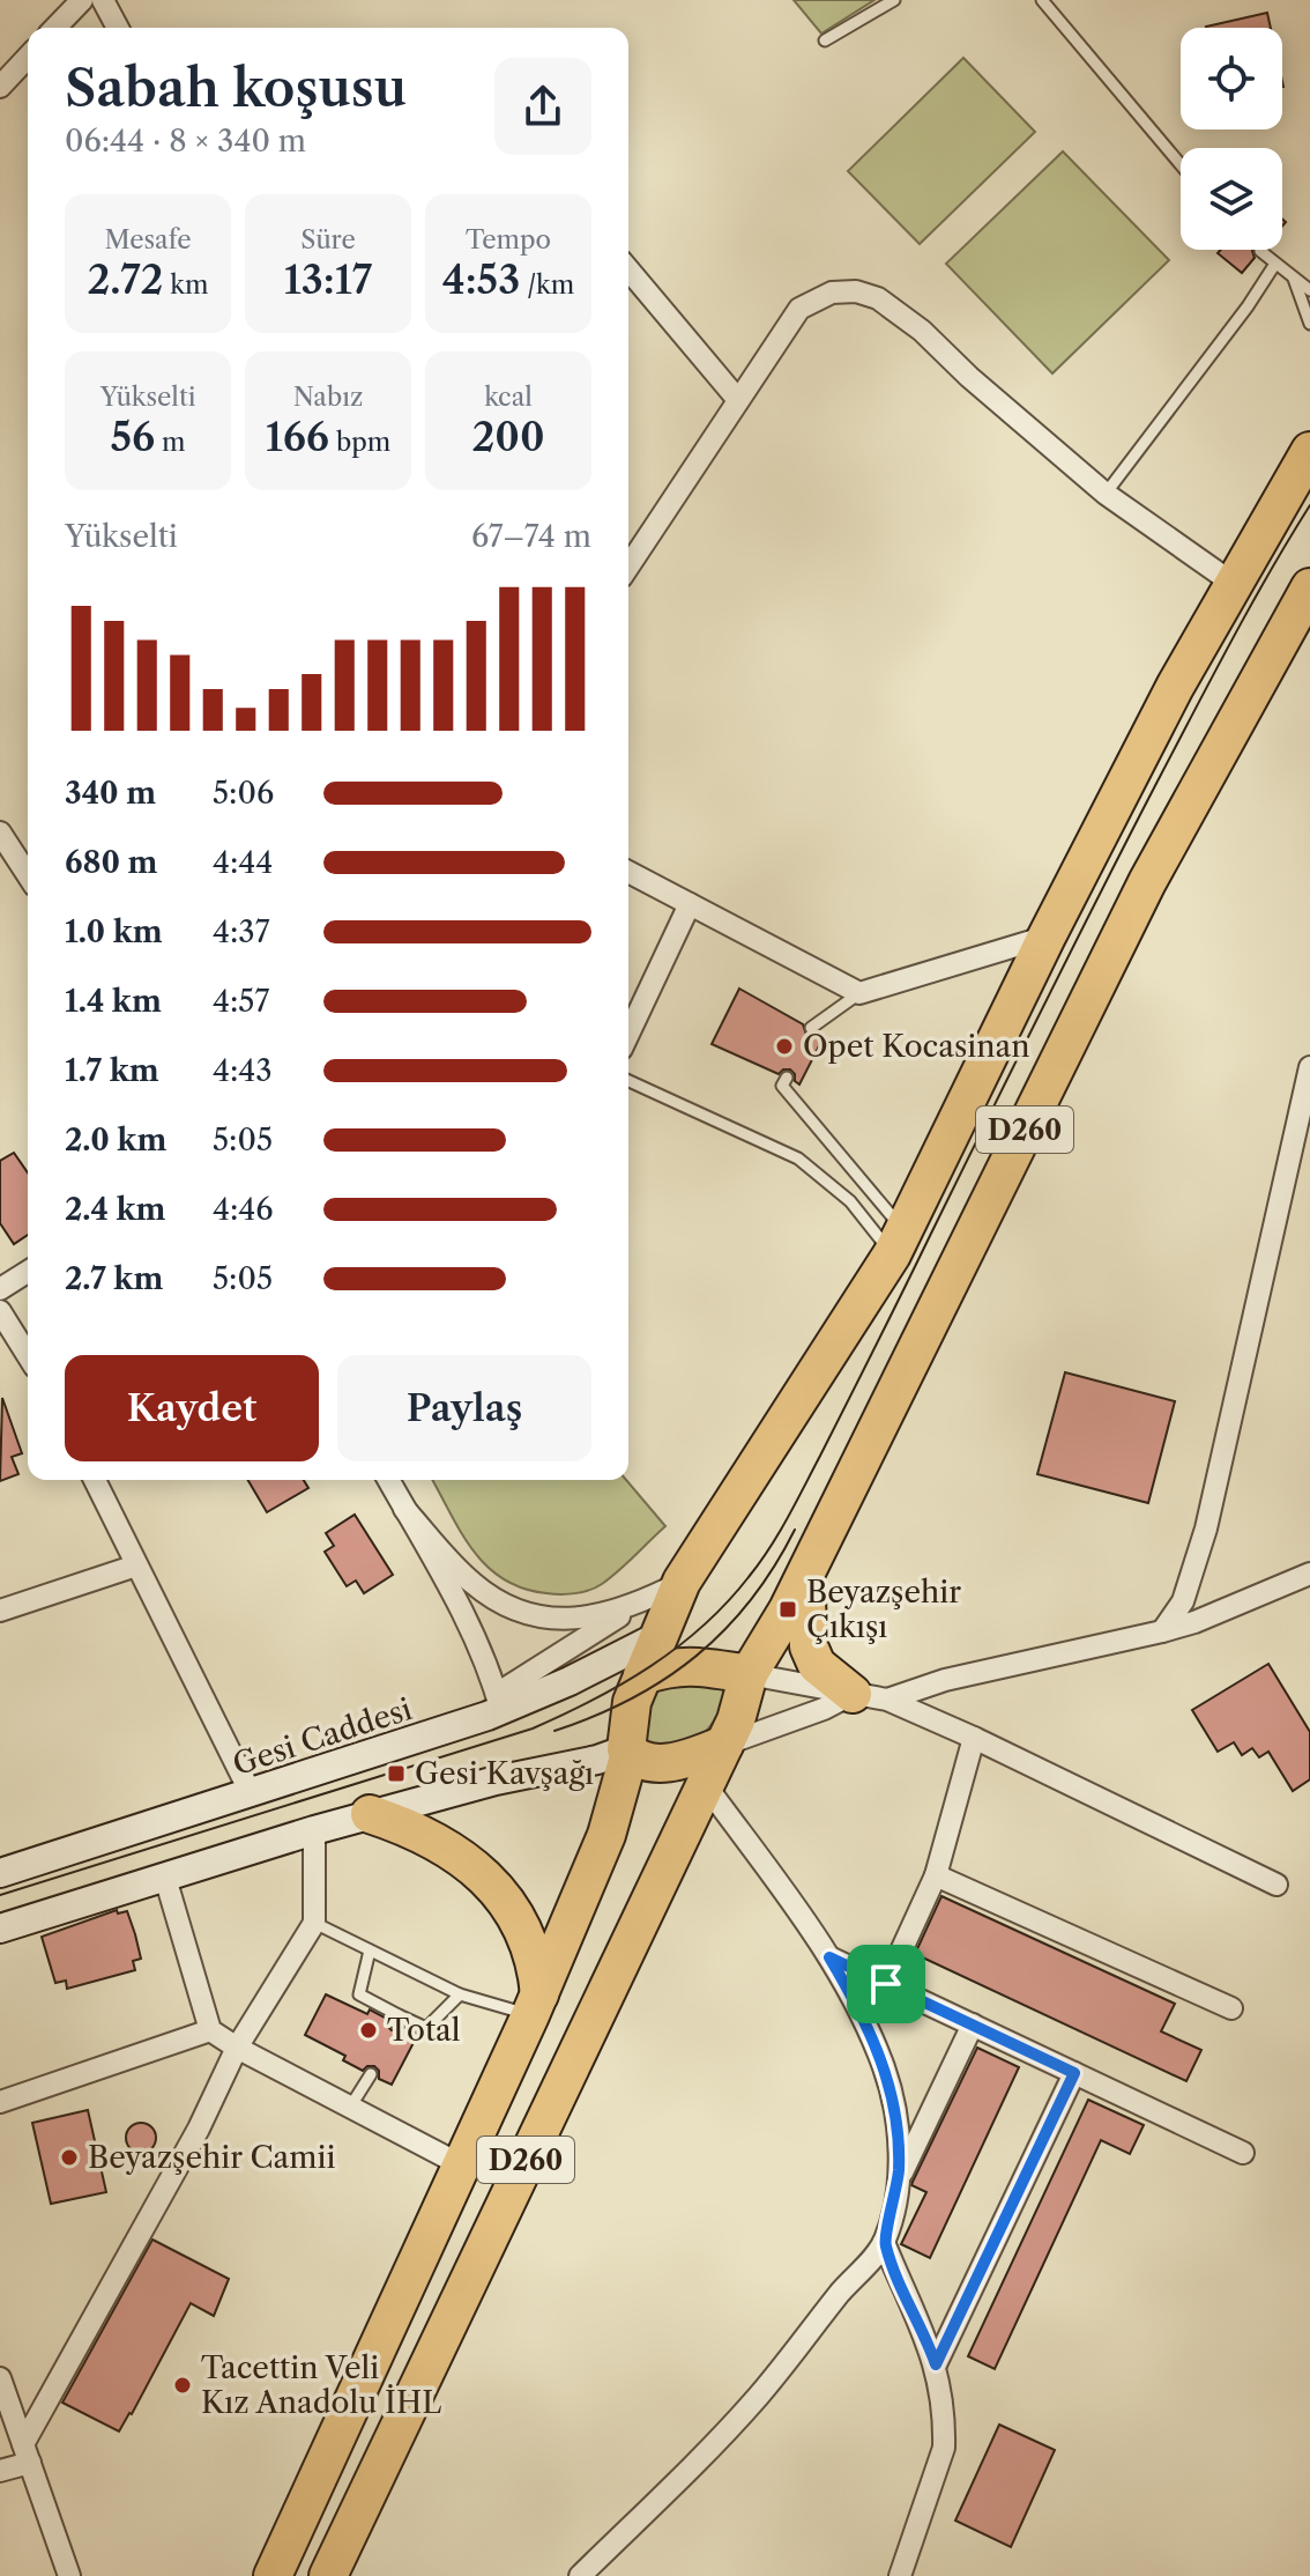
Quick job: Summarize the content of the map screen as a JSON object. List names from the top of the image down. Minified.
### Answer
{"streets":{"highway":["D260"],"main road":["Gesi Caddesi"]},"crossings":[["D260","Gesi Caddesi"]],"places":{"other":["Opet Kocasinan","Total","Beyazşehir Camii","Tacettin Veli Kız Anadolu İHL"],"transit":["Beyazşehir Çıkışı","Gesi Kavşağı"]},"page":{"heading":["Sabah koşusu","06:44 · 8 × 340 m"],"stats":[["Mesafe","2.72 km"],["Süre","13:17"],["Tempo","4:53 /km"],["Yükselti","56 m"],["Nabız","166 bpm"],["kcal","200"]],"chart":["Yükselti","67–74 m"],"list":[{"name":"340 m","note":"5:06"},{"name":"680 m","note":"4:44"},{"name":"1.0 km","note":"4:37"},{"name":"1.4 km","note":"4:57"},{"name":"1.7 km","note":"4:43"},{"name":"2.0 km","note":"5:05"},{"name":"2.4 km","note":"4:46"},{"name":"2.7 km","note":"5:05"}],"buttons":["Kaydet","Paylaş"]}}
